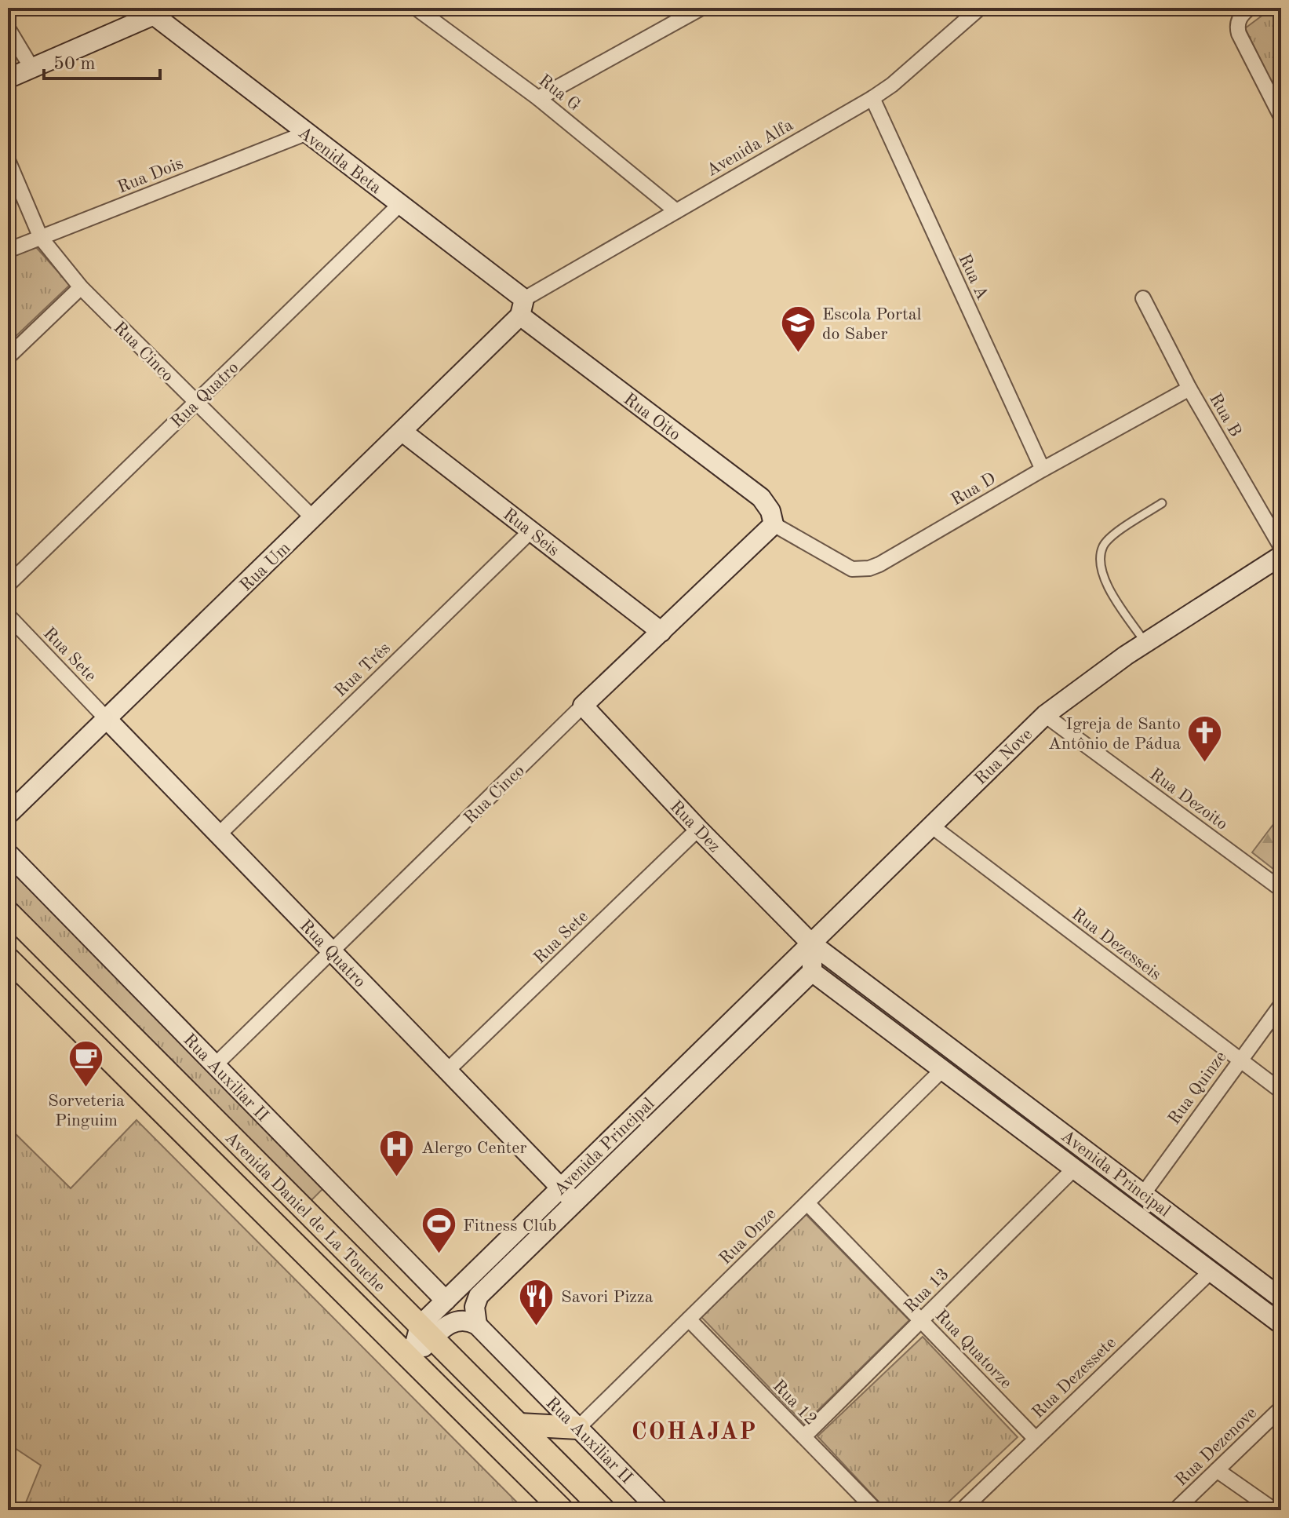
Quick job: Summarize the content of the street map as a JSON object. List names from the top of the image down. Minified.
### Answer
{"streets":{"main road":["Avenida Daniel de La Touche"],"street":["Rua G","Avenida Alfa","Avenida Beta","Rua Dois","Rua A","Rua Cinco","Rua Quatro","Rua B","Rua Oito","Rua D","Rua Seis","Rua Um","Rua Sete","Rua Três","Rua Nove","Rua Dezoito","Rua Dez","Rua Dezesseis","Rua Auxiliar II","Rua Quinze","Avenida Principal","Rua Onze","Rua 13","Rua Quatorze","Rua Dezessete","Rua 12","Rua Dezenove"]},"crossings":[["Rua G","Avenida Alfa"],["Avenida Alfa","Avenida Beta"],["Avenida Alfa","Rua A"],["Avenida Alfa","Rua Oito"],["Avenida Alfa","Rua Um"],["Avenida Beta","Rua Dois"],["Avenida Beta","Rua Quatro"],["Avenida Beta","Rua Oito"],["Avenida Beta","Rua Um"],["Rua Dois","Rua Cinco"],["Rua A","Rua D"],["Rua Cinco","Rua Quatro"],["Rua Cinco","Rua Oito"],["Rua Cinco","Rua D"],["Rua Cinco","Rua Seis"],["Rua Cinco","Rua Um"],["Rua Cinco","Rua Dez"],["Rua Cinco","Rua Auxiliar II"],["Rua Quatro","Rua Um"],["Rua Quatro","Rua Sete"],["Rua Quatro","Rua Três"],["Rua Quatro","Avenida Principal"],["Rua B","Rua D"],["Rua Oito","Rua D"],["Rua Oito","Rua Um"],["Rua Seis","Rua Um"],["Rua Seis","Rua Três"],["Rua Um","Rua Sete"],["Rua Sete","Rua Dez"],["Rua Nove","Rua Dezoito"],["Rua Nove","Rua Dez"],["Rua Nove","Rua Dezesseis"],["Rua Nove","Avenida Principal"],["Rua Dez","Avenida Principal"],["Rua Dezesseis","Rua Quinze"],["Rua Auxiliar II","Avenida Principal"],["Rua Auxiliar II","Rua Onze"],["Rua Quinze","Avenida Principal"],["Avenida Principal","Avenida Daniel de La Touche"],["Avenida Principal","Rua Onze"],["Avenida Principal","Rua 13"],["Avenida Principal","Rua Dezessete"],["Rua Onze","Rua Quatorze"],["Rua Onze","Rua 12"],["Rua 13","Rua Quatorze"],["Rua 13","Rua 12"],["Rua Quatorze","Rua Dezessete"]],"districts":["COHAJAP"],"places":{"school or university":["Escola Portal do Saber"],"church":["Igreja de Santo Antônio de Pádua"],"cafe":["Sorveteria Pinguim"],"hospital":["Alergo Center"],"sports":["Fitness Club"],"restaurant":["Savori Pizza"]},"scale_bar":"50 m"}
